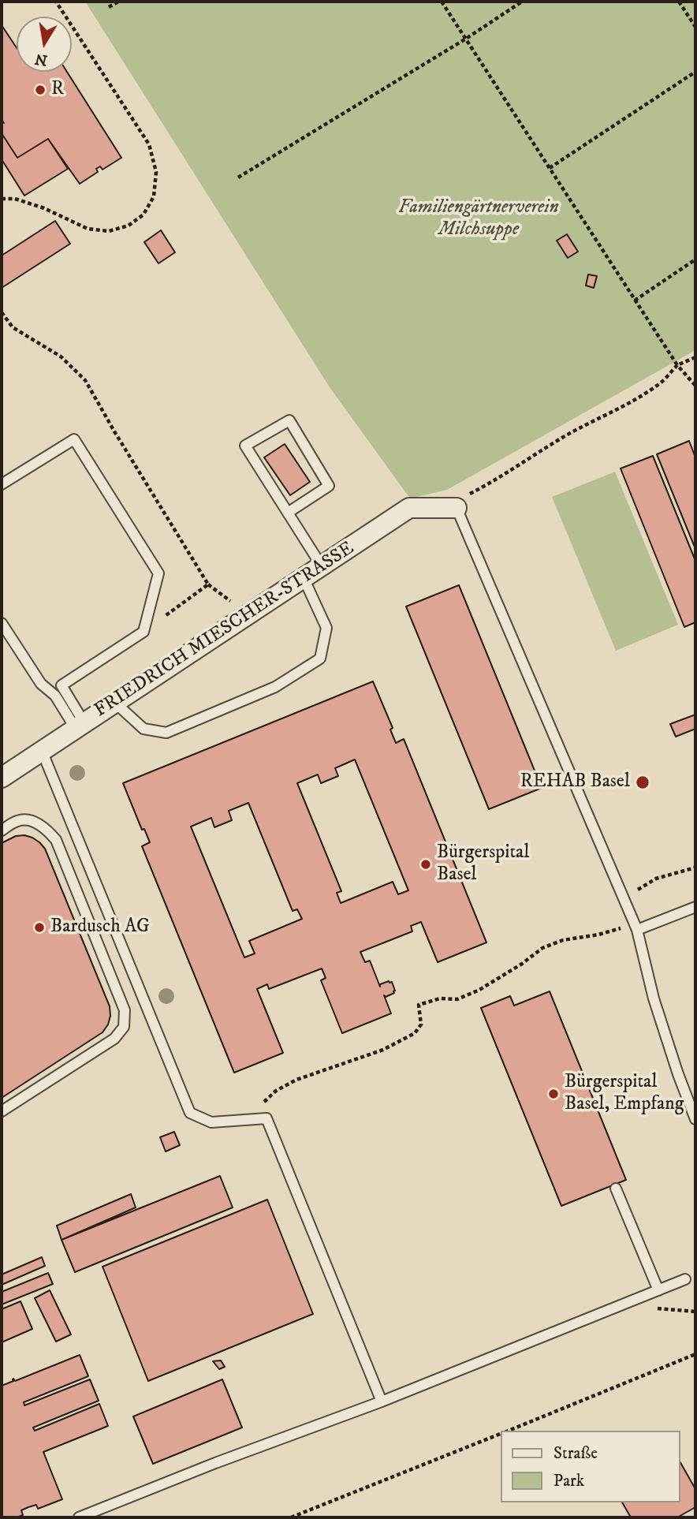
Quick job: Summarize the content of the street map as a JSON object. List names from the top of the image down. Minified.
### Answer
{"streets":{"street":["FRIEDRICH MIESCHER-STRASSE"]},"parks":["Familiengärtnerverein Milchsuppe"],"places":["R","REHAB Basel","Bürgerspital Basel","Bardusch AG","Bürgerspital Basel, Empfang"],"legend":["Straße","Park"],"north":"bottom"}
